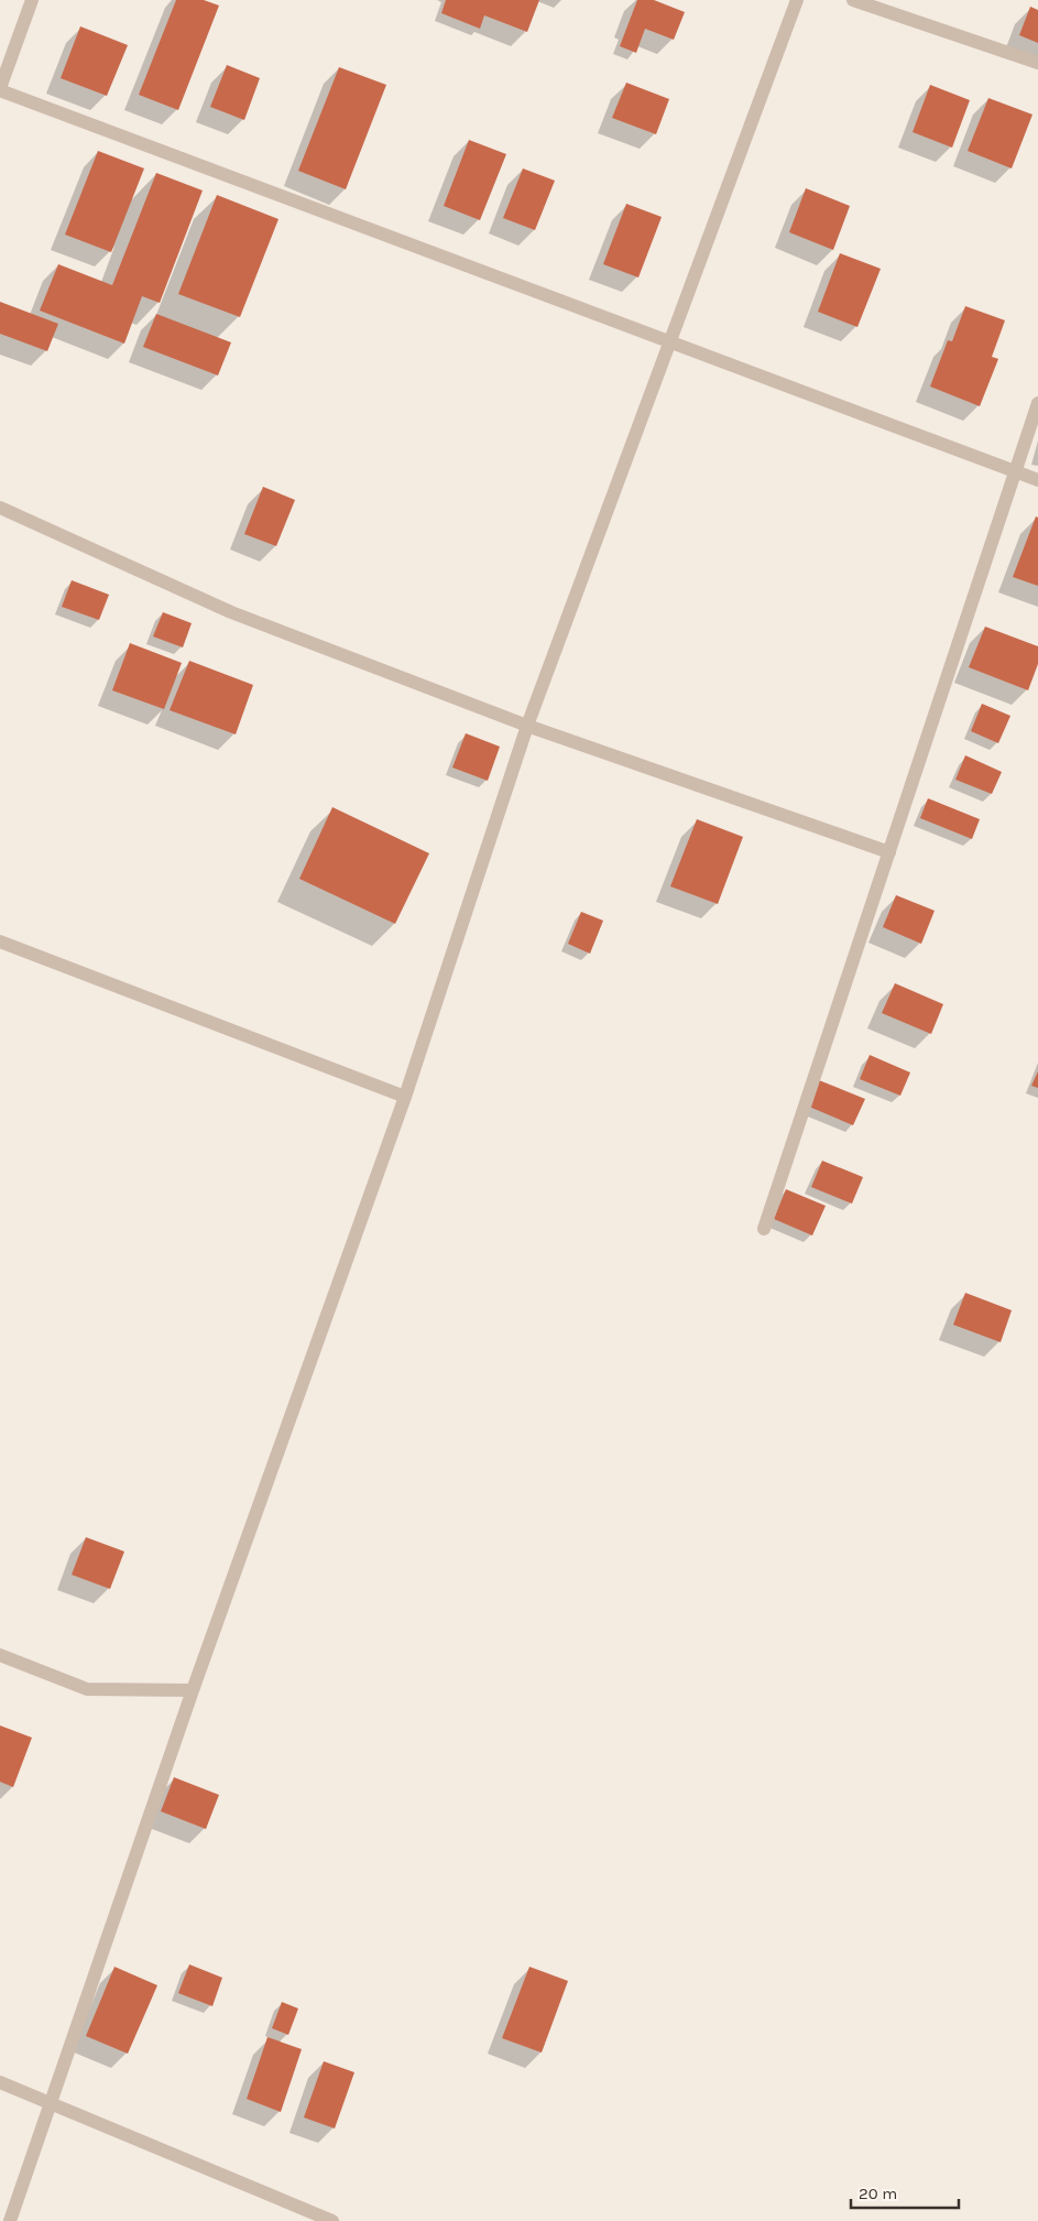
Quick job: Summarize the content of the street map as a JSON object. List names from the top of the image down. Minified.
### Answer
{"scale_bar":"20 m"}
